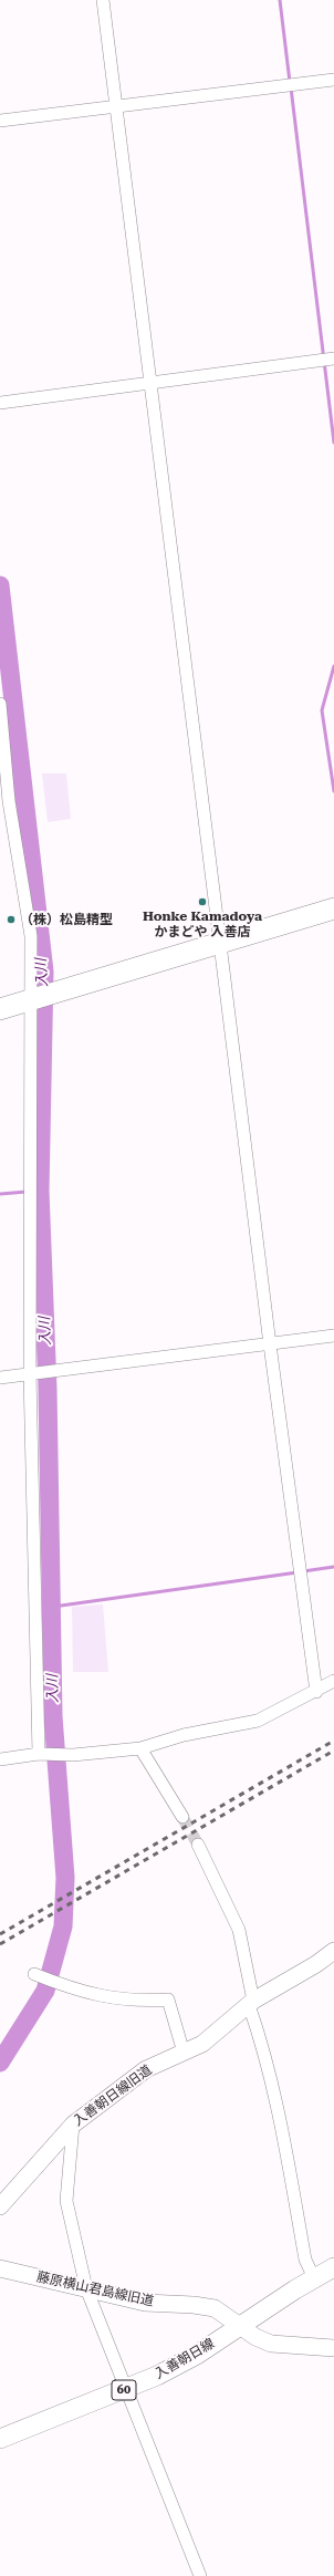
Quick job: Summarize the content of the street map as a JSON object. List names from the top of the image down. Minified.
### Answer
{"streets":{"main road":["入善朝日線","60"],"street":["入善朝日線旧道","藤原横山君島線旧道"]},"crossings":[["藤原横山君島線旧道","入善朝日線"]],"water":["入川"],"places":["Honke Kamadoya かまどや 入善店","（株）松島精型"]}
